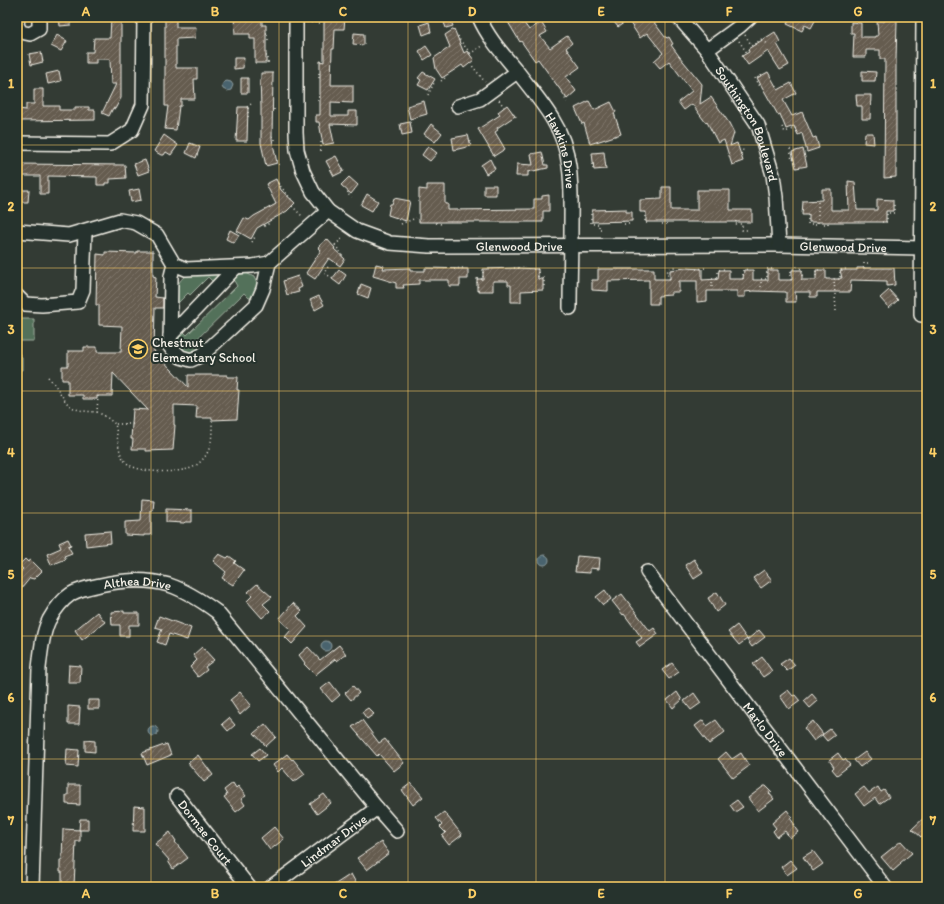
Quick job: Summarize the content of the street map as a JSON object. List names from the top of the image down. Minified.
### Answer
{"streets":{"street":["Southington Boulevard","Hawkins Drive","Glenwood Drive","Althea Drive","Marlo Drive","Dormae Court","Lindmar Drive"]},"crossings":[["Southington Boulevard","Glenwood Drive"],["Hawkins Drive","Glenwood Drive"],["Althea Drive","Lindmar Drive"]],"places":{"school or university":["Chestnut Elementary School"]},"grid":{"columns":["A","B","C","D","E","F","G"],"rows":["1","2","3","4","5","6","7"]}}
